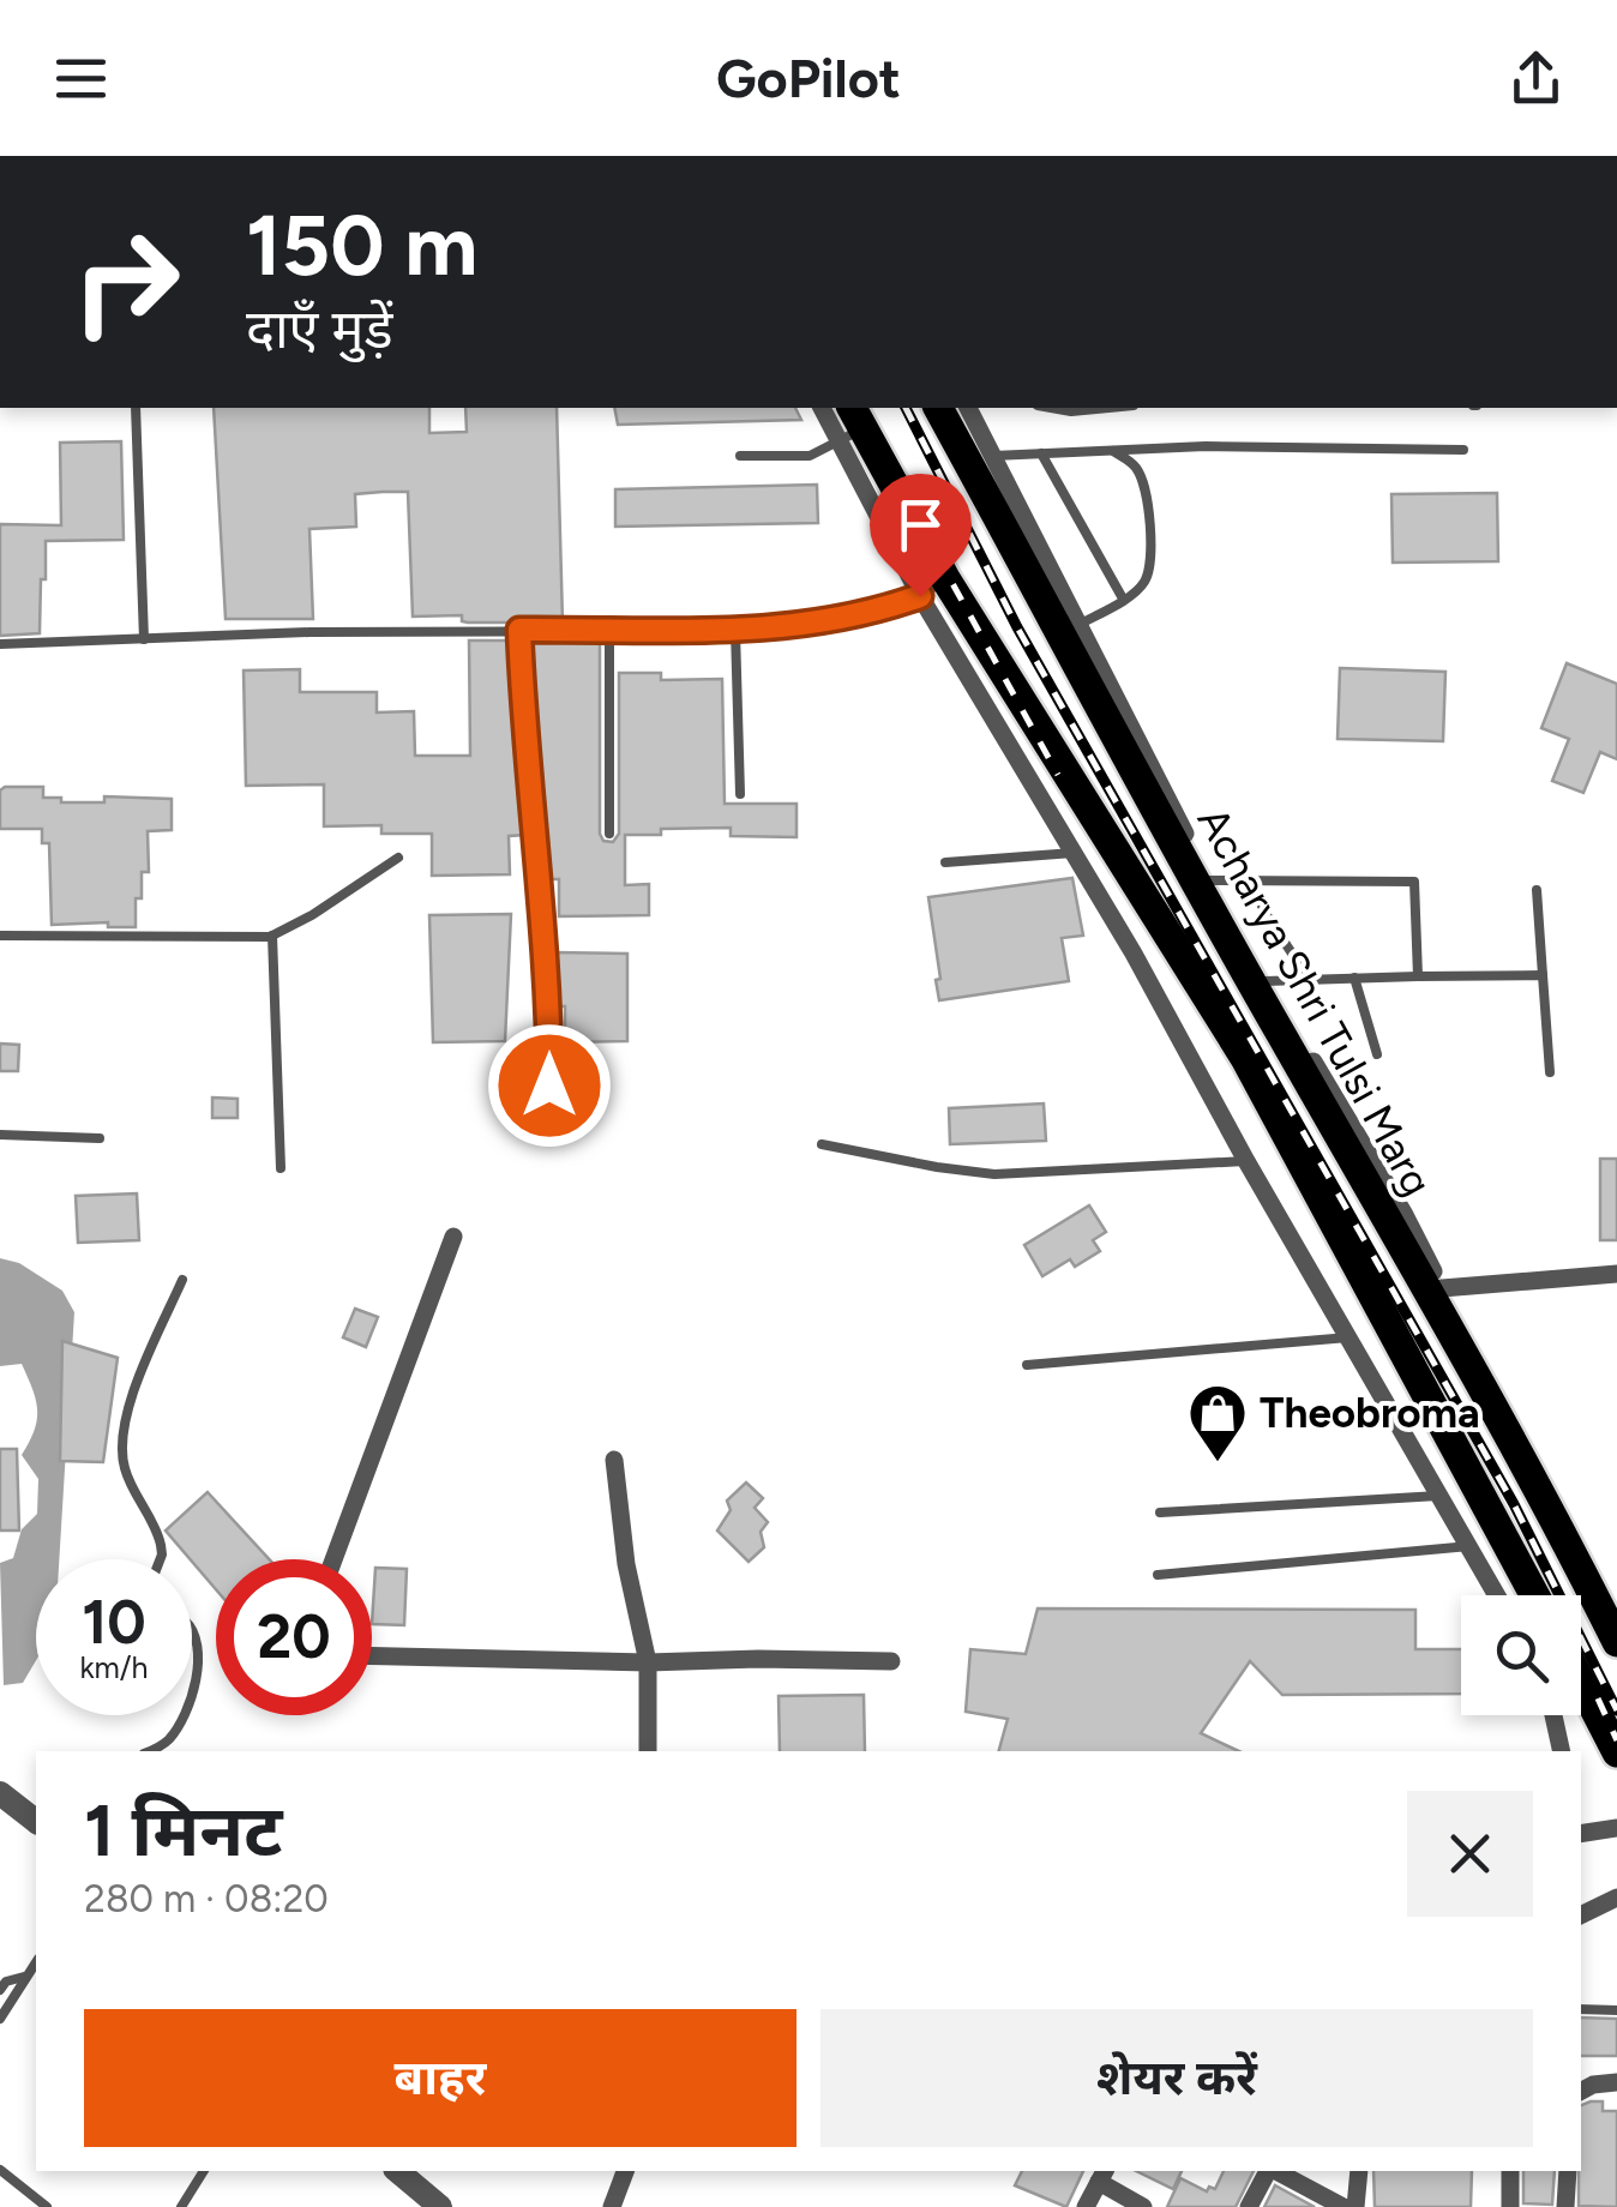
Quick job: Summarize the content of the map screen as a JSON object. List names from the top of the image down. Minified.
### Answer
{"streets":{"highway":["Acharya Shri Tulsi Marg"]},"places":{"shop":["Theobroma"]},"page":{"header":"GoPilot","turn":["150 m","दाएँ मुड़ें"],"speed":"10 km/h","limit":"20","heading":["1 मिनट","280 m · 08:20"],"buttons":["बाहर","शेयर करें"]}}
